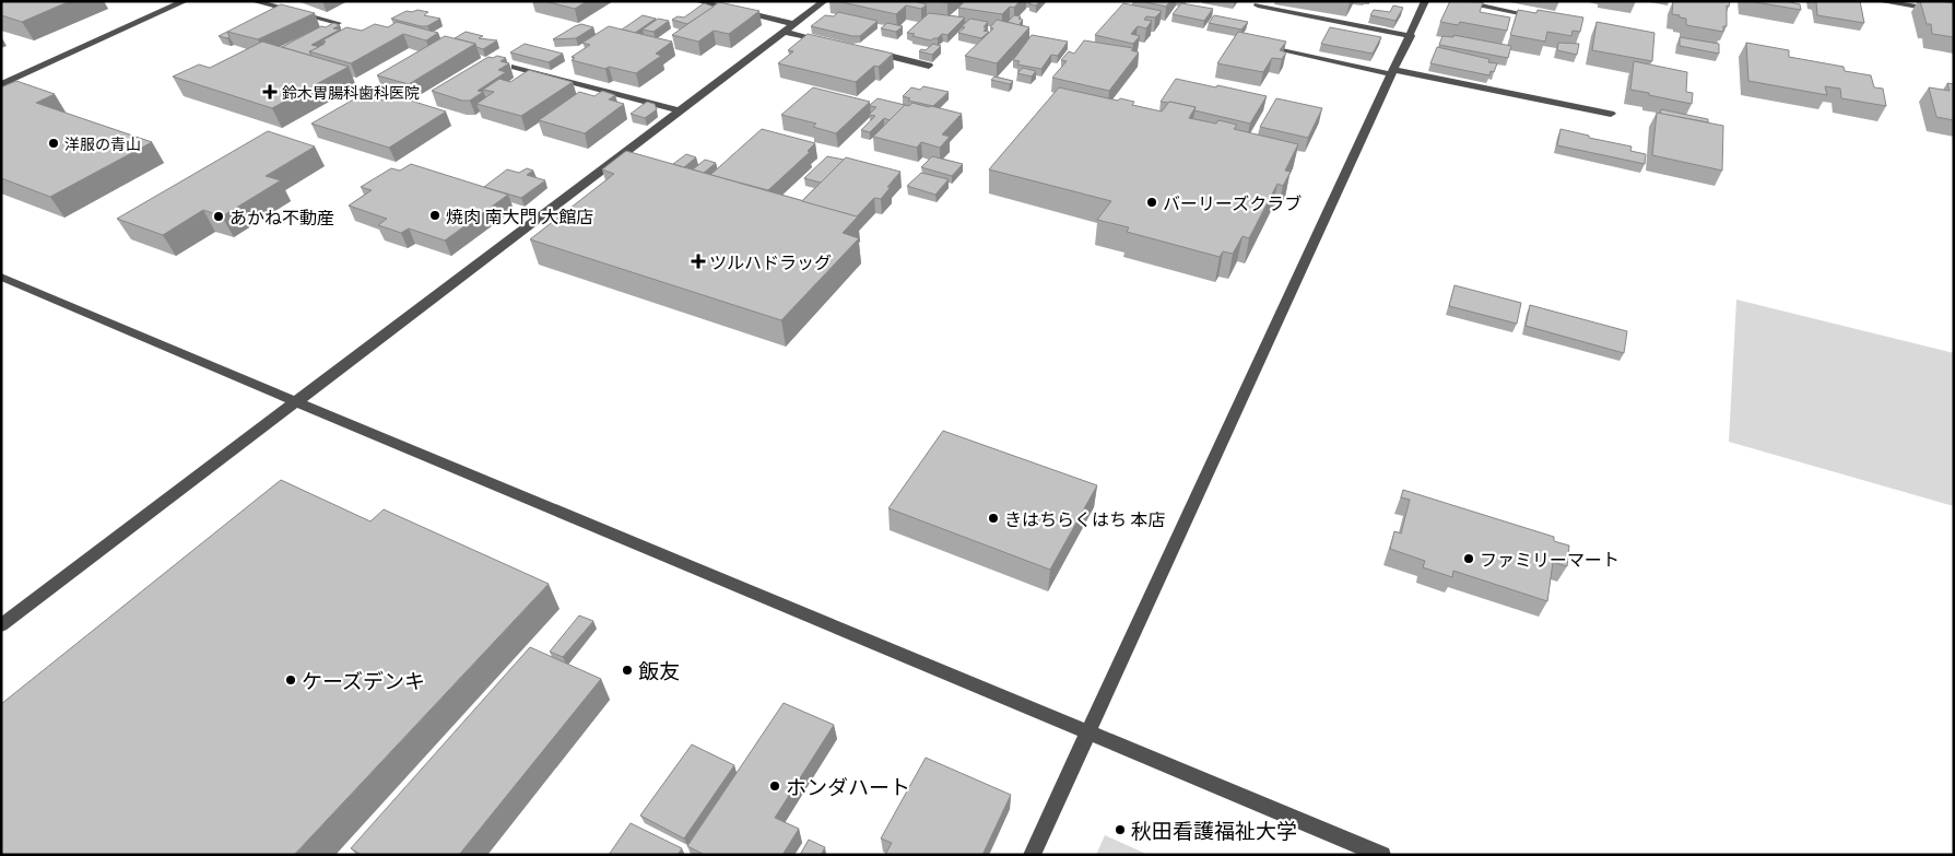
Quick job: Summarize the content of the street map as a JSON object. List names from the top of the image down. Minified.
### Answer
{"places":{"health":["鈴木胃腸科歯科医院","ツルハドラッグ"],"other":["洋服の青山","バーリーズクラブ","焼肉 南大門 大館店","あかね不動産","きはちらくはち 本店","ファミリーマート","飯友","ケーズデンキ","ホンダハート","秋田看護福祉大学"]}}
